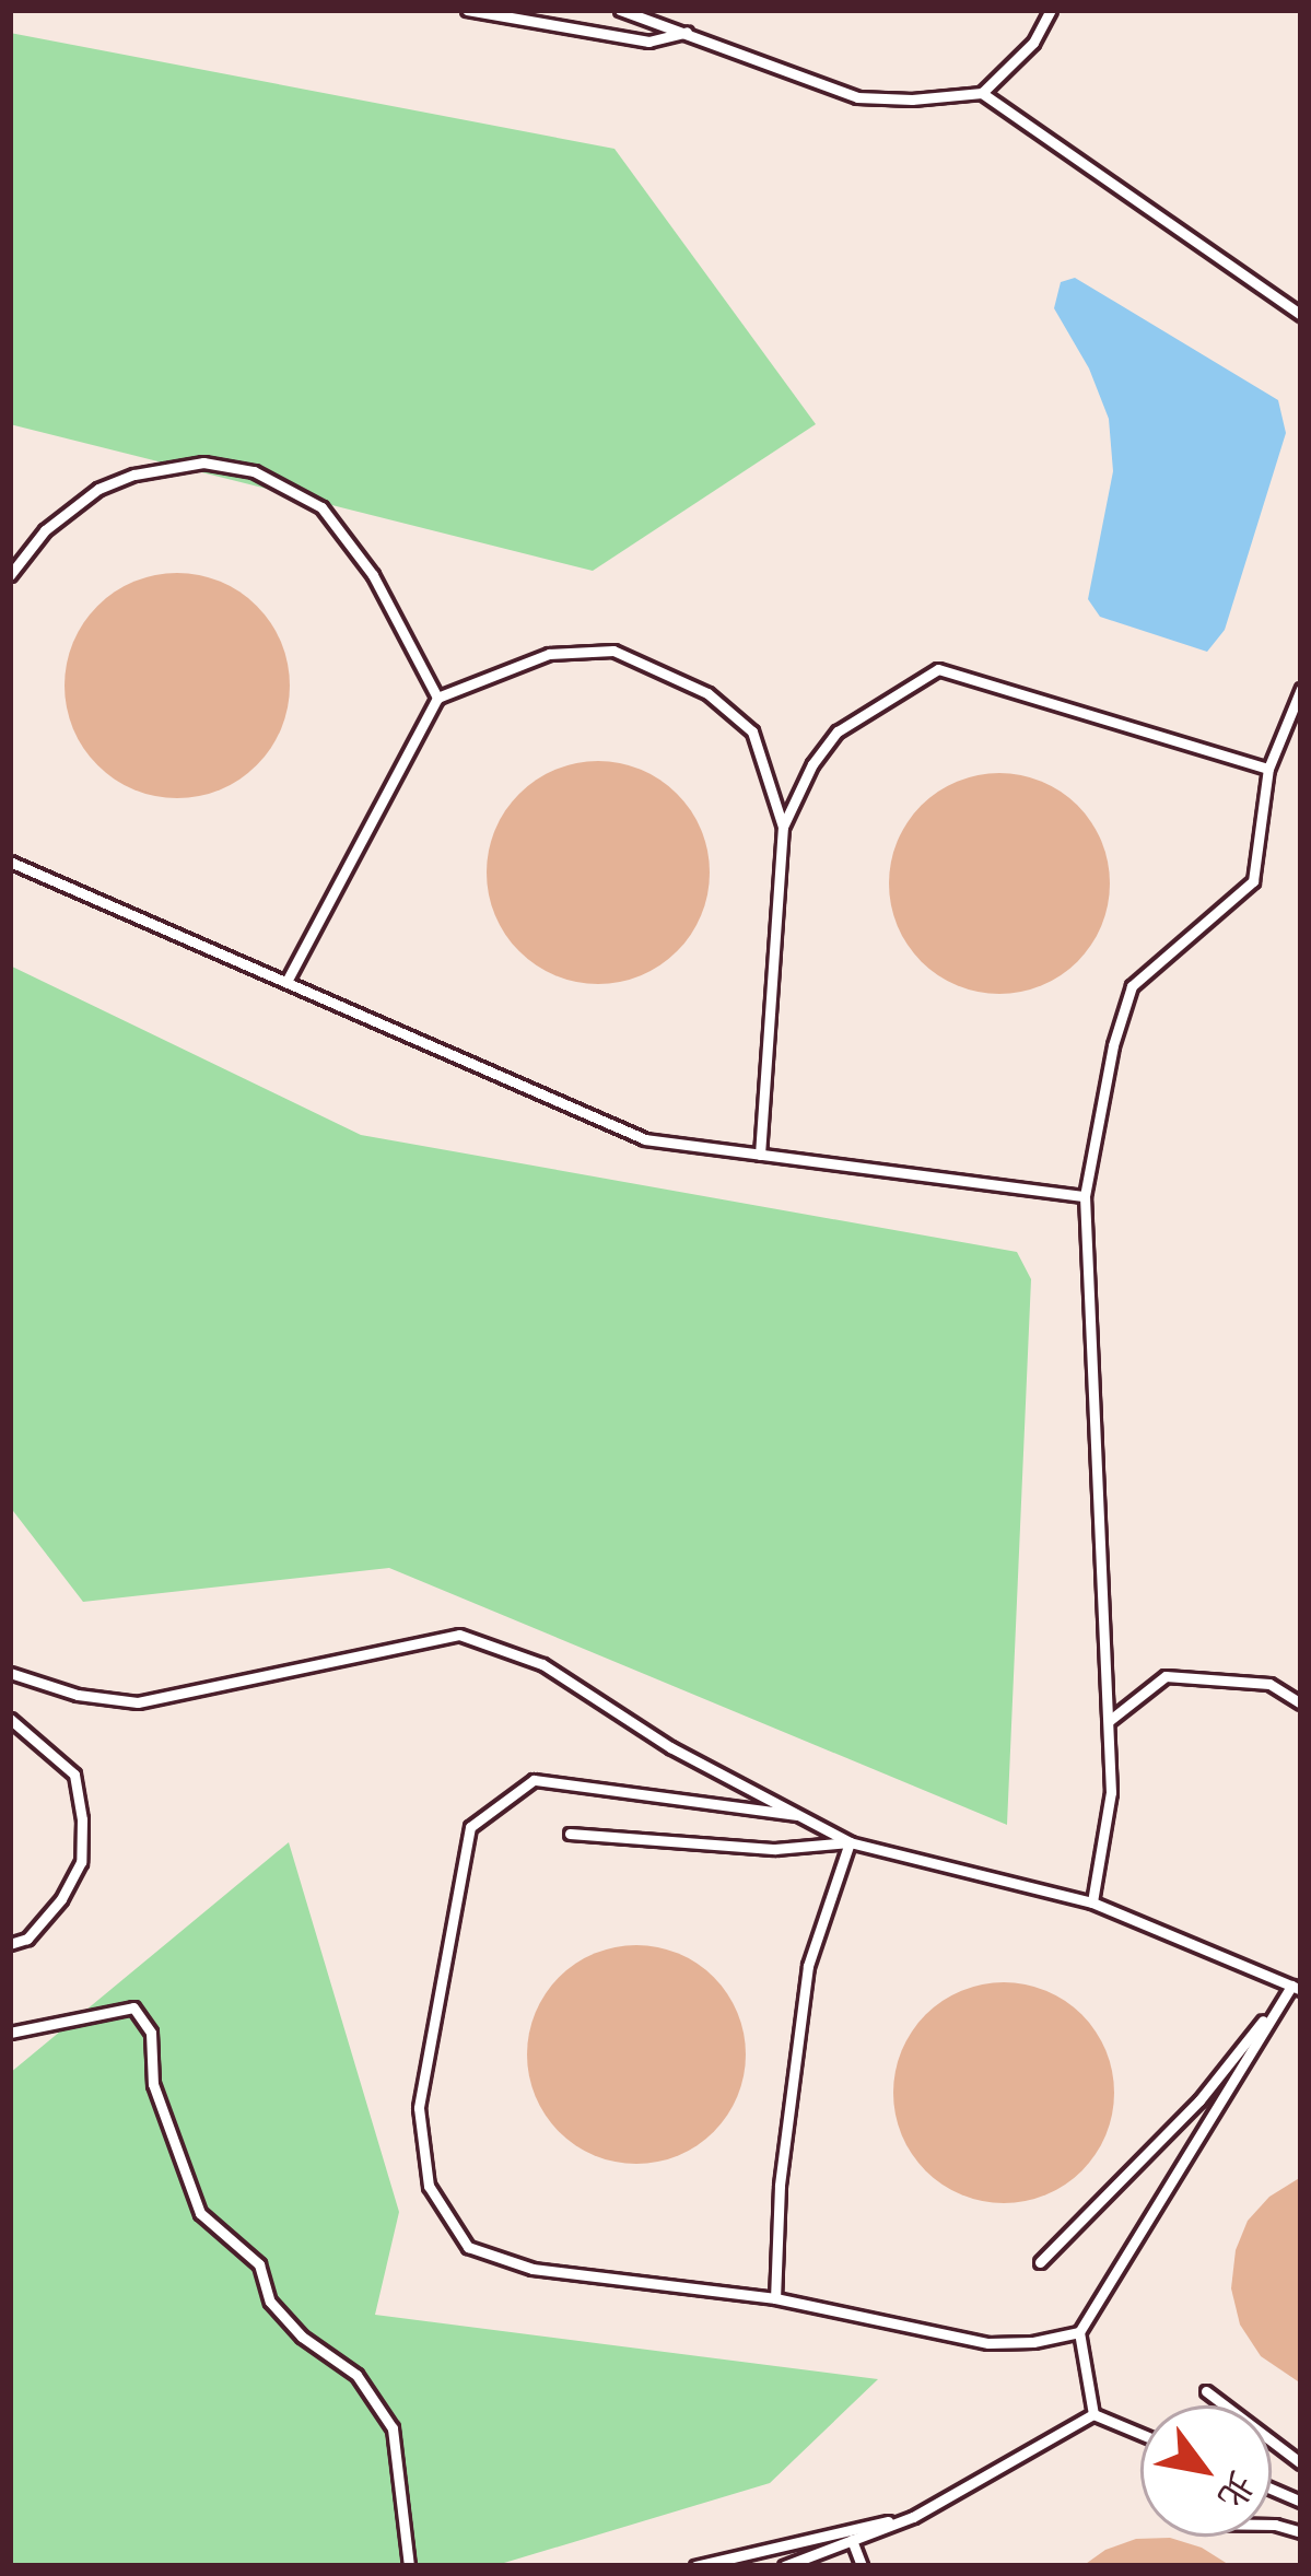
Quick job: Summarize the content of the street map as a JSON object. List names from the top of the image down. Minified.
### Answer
{"north":"bottom right"}
